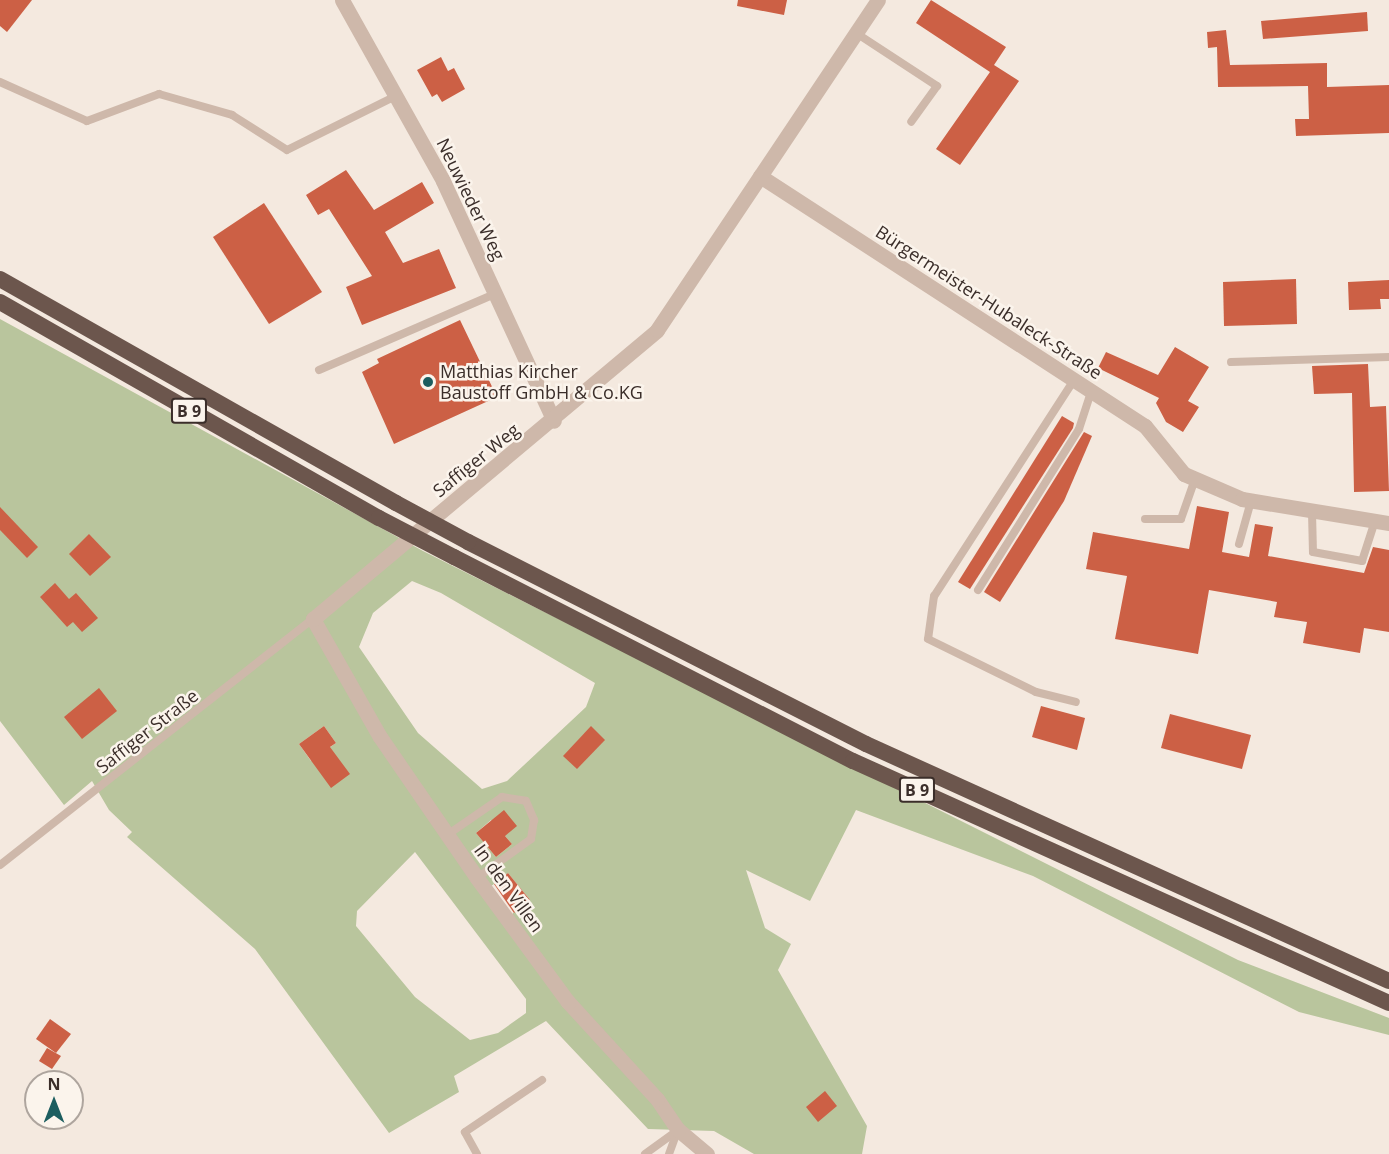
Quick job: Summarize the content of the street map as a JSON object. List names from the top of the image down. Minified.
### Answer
{"streets":{"highway":["B 9"],"street":["Neuwieder Weg","Bürgermeister-Hubaleck-Straße","Saffiger Weg","In den Villen"],"lane":["Saffiger Straße"]},"crossings":[["Neuwieder Weg","Saffiger Weg"],["Bürgermeister-Hubaleck-Straße","Saffiger Weg"],["Saffiger Weg","Saffiger Straße"],["Saffiger Weg","In den Villen"],["Saffiger Straße","In den Villen"]],"places":["Matthias Kircher Baustoff GmbH & Co.KG"],"north":"top"}
